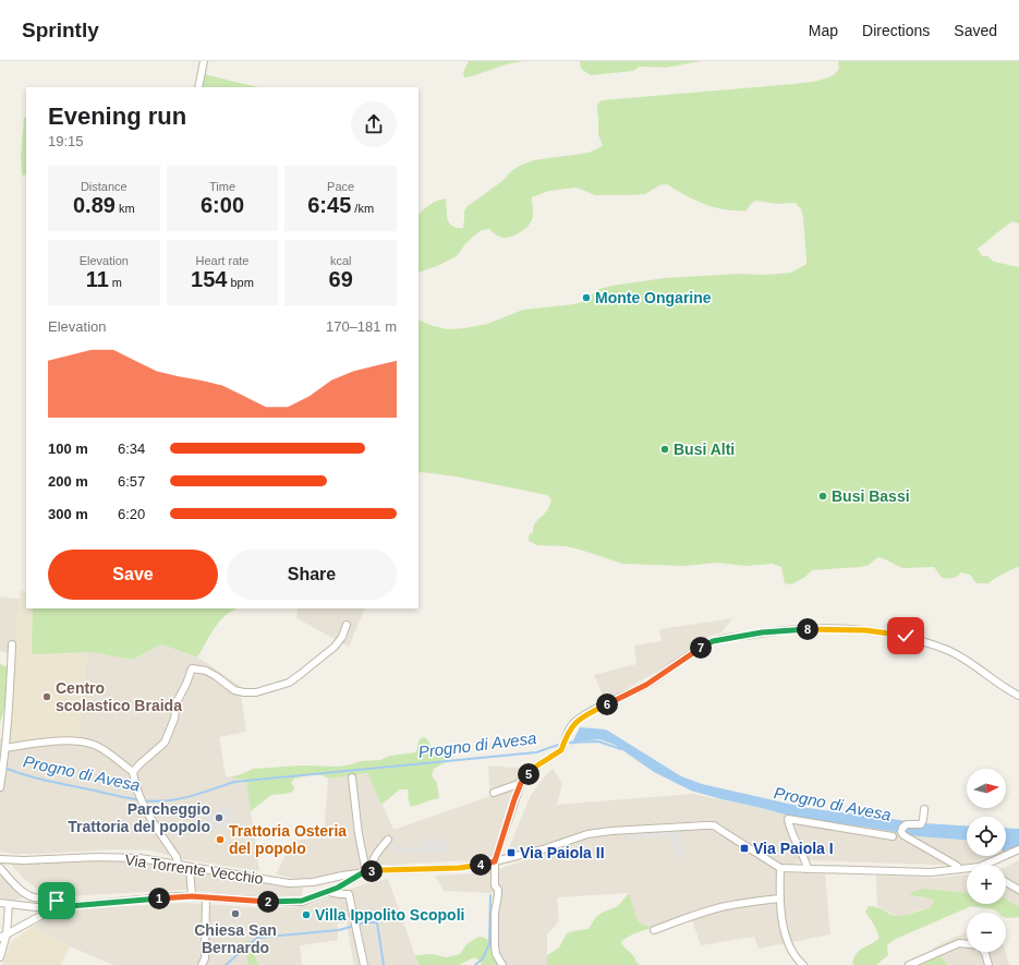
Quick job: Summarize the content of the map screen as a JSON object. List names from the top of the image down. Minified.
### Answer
{"streets":{"street":["Via Torrente Vecchio"]},"water":["Progno di Avesa"],"places":{"other":["Monte Ongarine","Busi Alti","Busi Bassi","Centro scolastico Braida","Parcheggio Trattoria del popolo","Trattoria Osteria del popolo","Chiesa San Bernardo","Villa Ippolito Scopoli"],"transit":["Via Paiola I","Via Paiola II"]},"north":"right","page":{"header":"Sprintly","nav":["Map","Directions","Saved"],"heading":["Evening run","19:15"],"stats":[["Distance","0.89 km"],["Time","6:00"],["Pace","6:45 /km"],["Elevation","11 m"],["Heart rate","154 bpm"],["kcal","69"]],"chart":["Elevation","170–181 m"],"list":[{"name":"100 m","note":"6:34"},{"name":"200 m","note":"6:57"},{"name":"300 m","note":"6:20"}],"buttons":["Save","Share"],"pins":["8","7","6","5","4","3","1","2"],"map_buttons":["+","−"]}}
